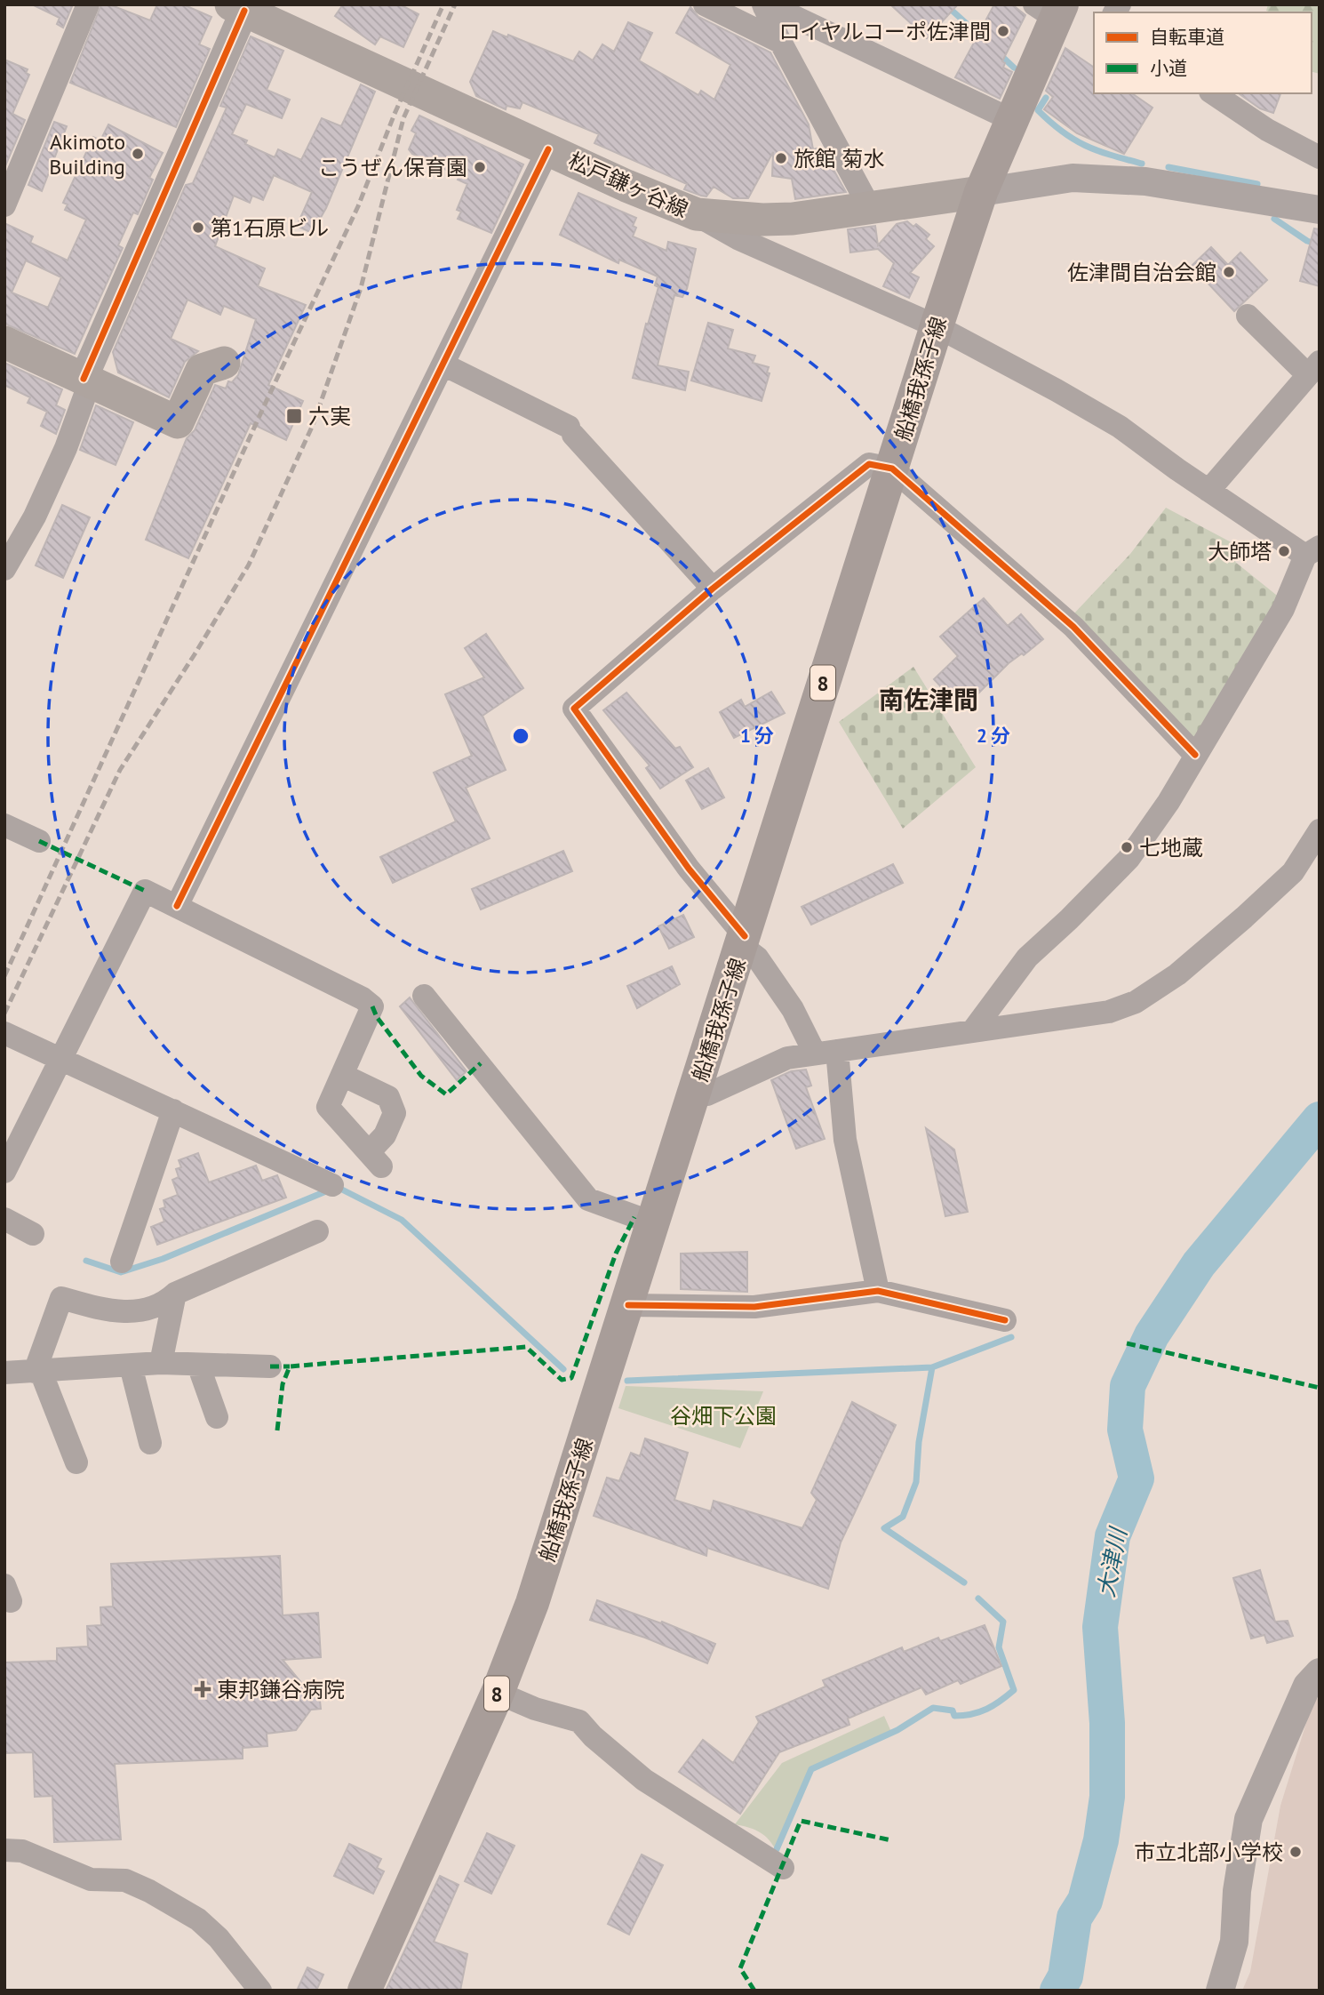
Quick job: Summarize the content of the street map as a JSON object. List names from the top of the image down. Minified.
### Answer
{"streets":{"main road":["松戸鎌ヶ谷線","船橋我孫子線","8"]},"crossings":[["松戸鎌ヶ谷線","船橋我孫子線"]],"districts":["南佐津間"],"water":["大津川"],"parks":["谷畑下公園"],"places":{"other":["ロイヤルコーポ佐津間","Akimoto Building","旅館 菊水","こうぜん保育園","第1石原ビル","佐津間自治会館","大師塔","七地蔵","市立北部小学校"],"transit":["六実"],"health":["東邦鎌谷病院"]},"legend":["自転車道","小道"],"rings":["1 分","2 分"]}
